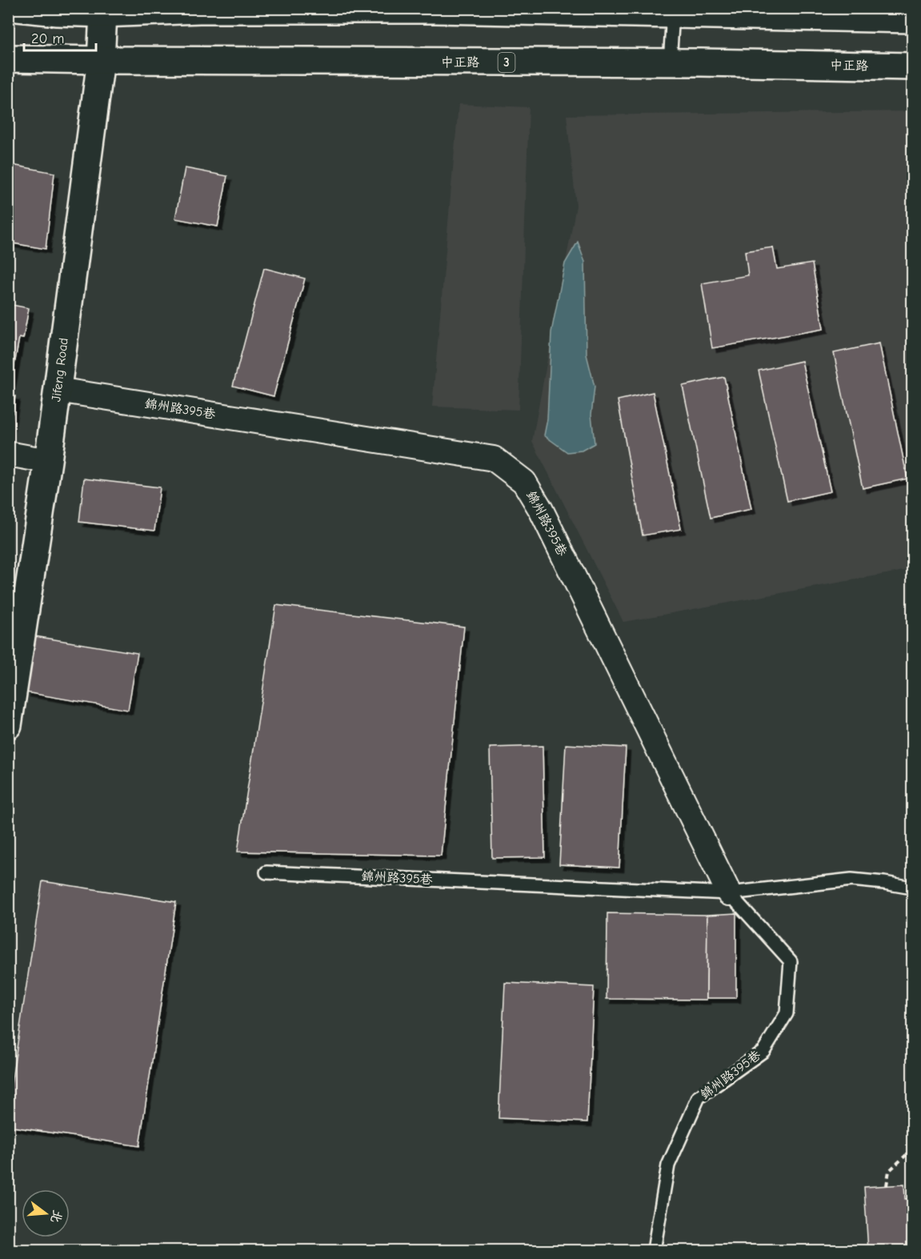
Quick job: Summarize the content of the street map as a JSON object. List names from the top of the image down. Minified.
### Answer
{"streets":{"main road":["中正路","3","Jifeng Road"],"street":["錦州路395巷"]},"crossings":[["中正路","Jifeng Road"],["Jifeng Road","錦州路395巷"]],"scale_bar":"20 m","north":"right"}
